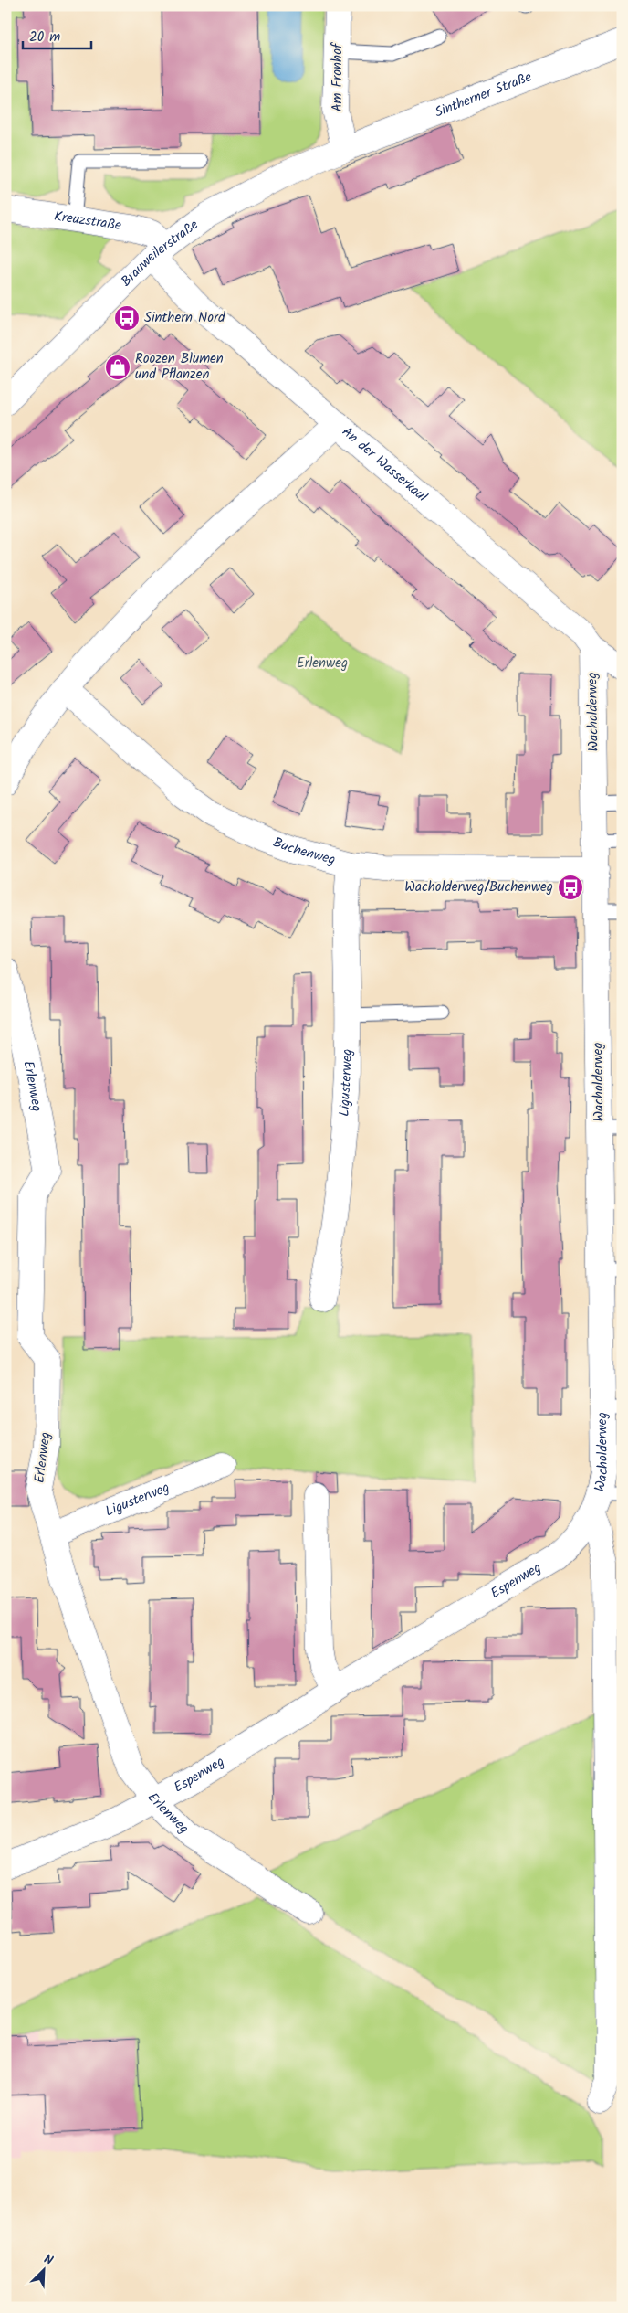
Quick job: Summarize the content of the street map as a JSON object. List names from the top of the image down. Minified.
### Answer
{"streets":{"street":["Am Fronhof","Sintherner Straße","Kreuzstraße","Brauweilerstraße","An der Wasserkaul","Wacholderweg","Buchenweg","Ligusterweg","Erlenweg","Espenweg"]},"crossings":[["Am Fronhof","Sintherner Straße"],["Am Fronhof","Brauweilerstraße"],["Sintherner Straße","Brauweilerstraße"],["Kreuzstraße","Brauweilerstraße"],["Kreuzstraße","An der Wasserkaul"],["Brauweilerstraße","An der Wasserkaul"],["An der Wasserkaul","Wacholderweg"],["Wacholderweg","Buchenweg"],["Wacholderweg","Espenweg"],["Buchenweg","Ligusterweg"],["Ligusterweg","Erlenweg"],["Erlenweg","Espenweg"]],"parks":["Erlenweg"],"places":{"bus stop":["Sinthern Nord","Wacholderweg/Buchenweg"],"shop":["Roozen Blumen und Pflanzen"]},"scale_bar":"20 m","north":"top right"}
